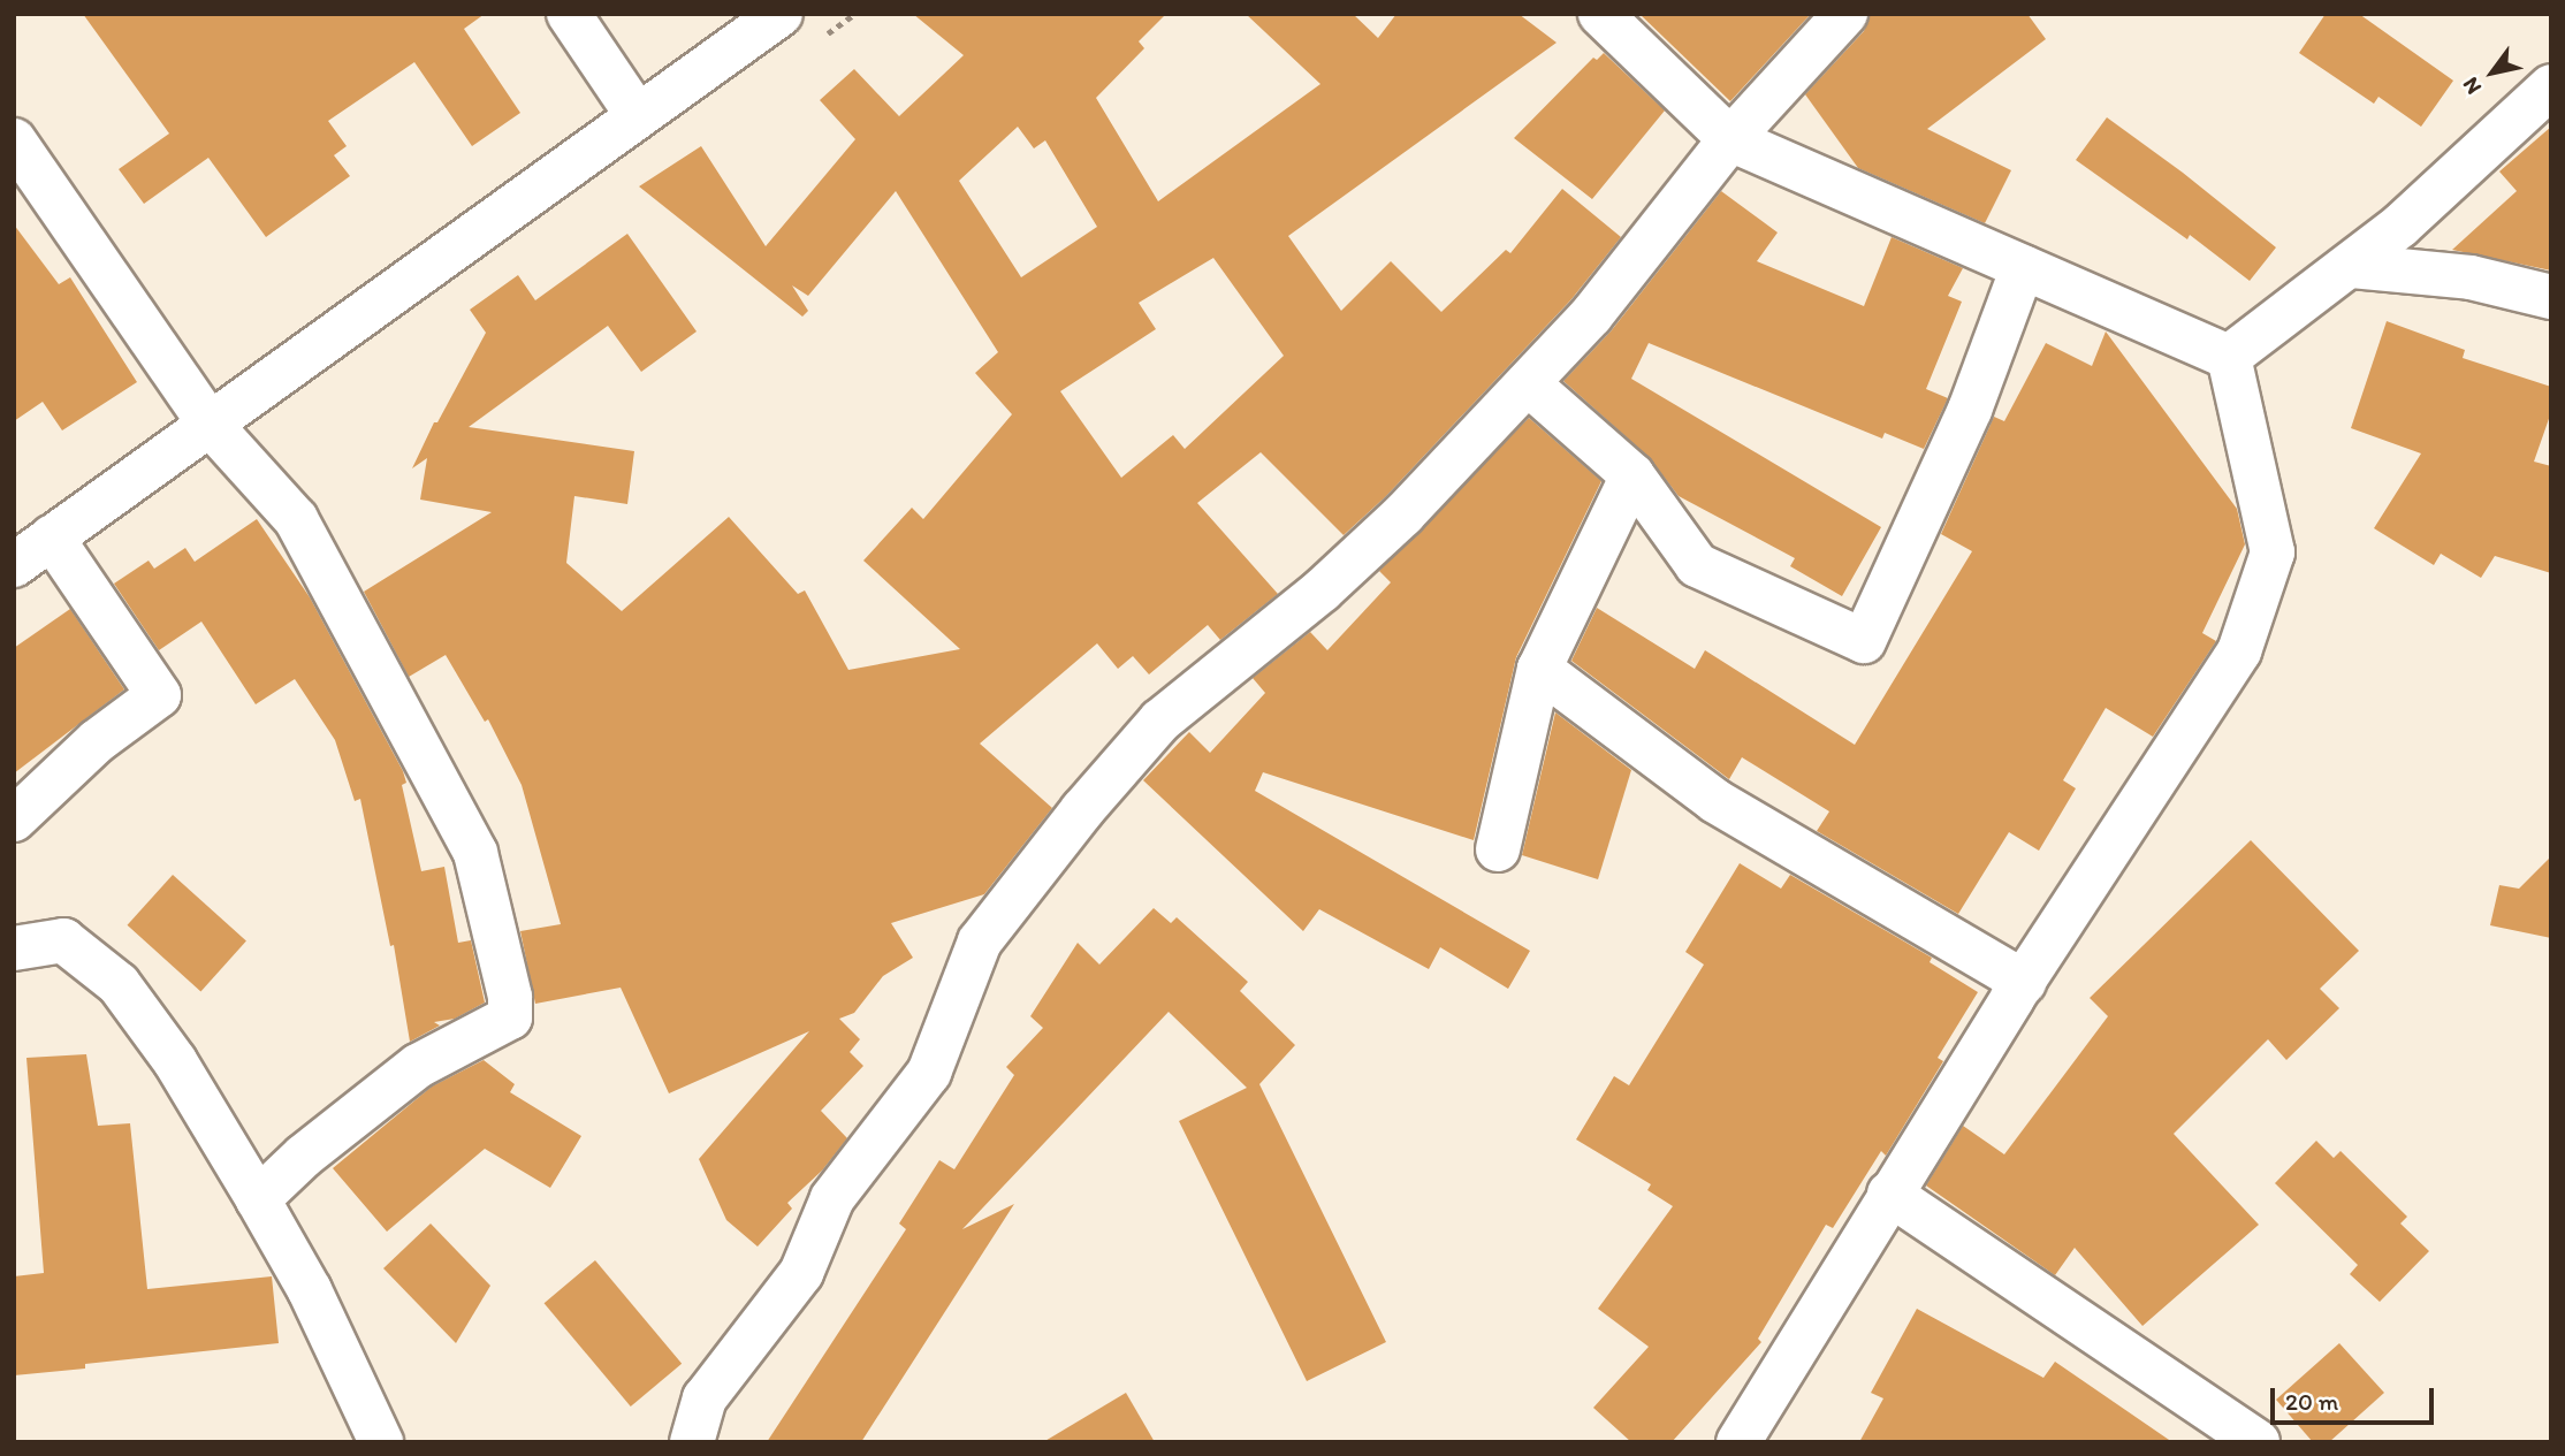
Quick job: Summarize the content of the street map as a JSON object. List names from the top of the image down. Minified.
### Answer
{"scale_bar":"20 m","north":"bottom left"}
